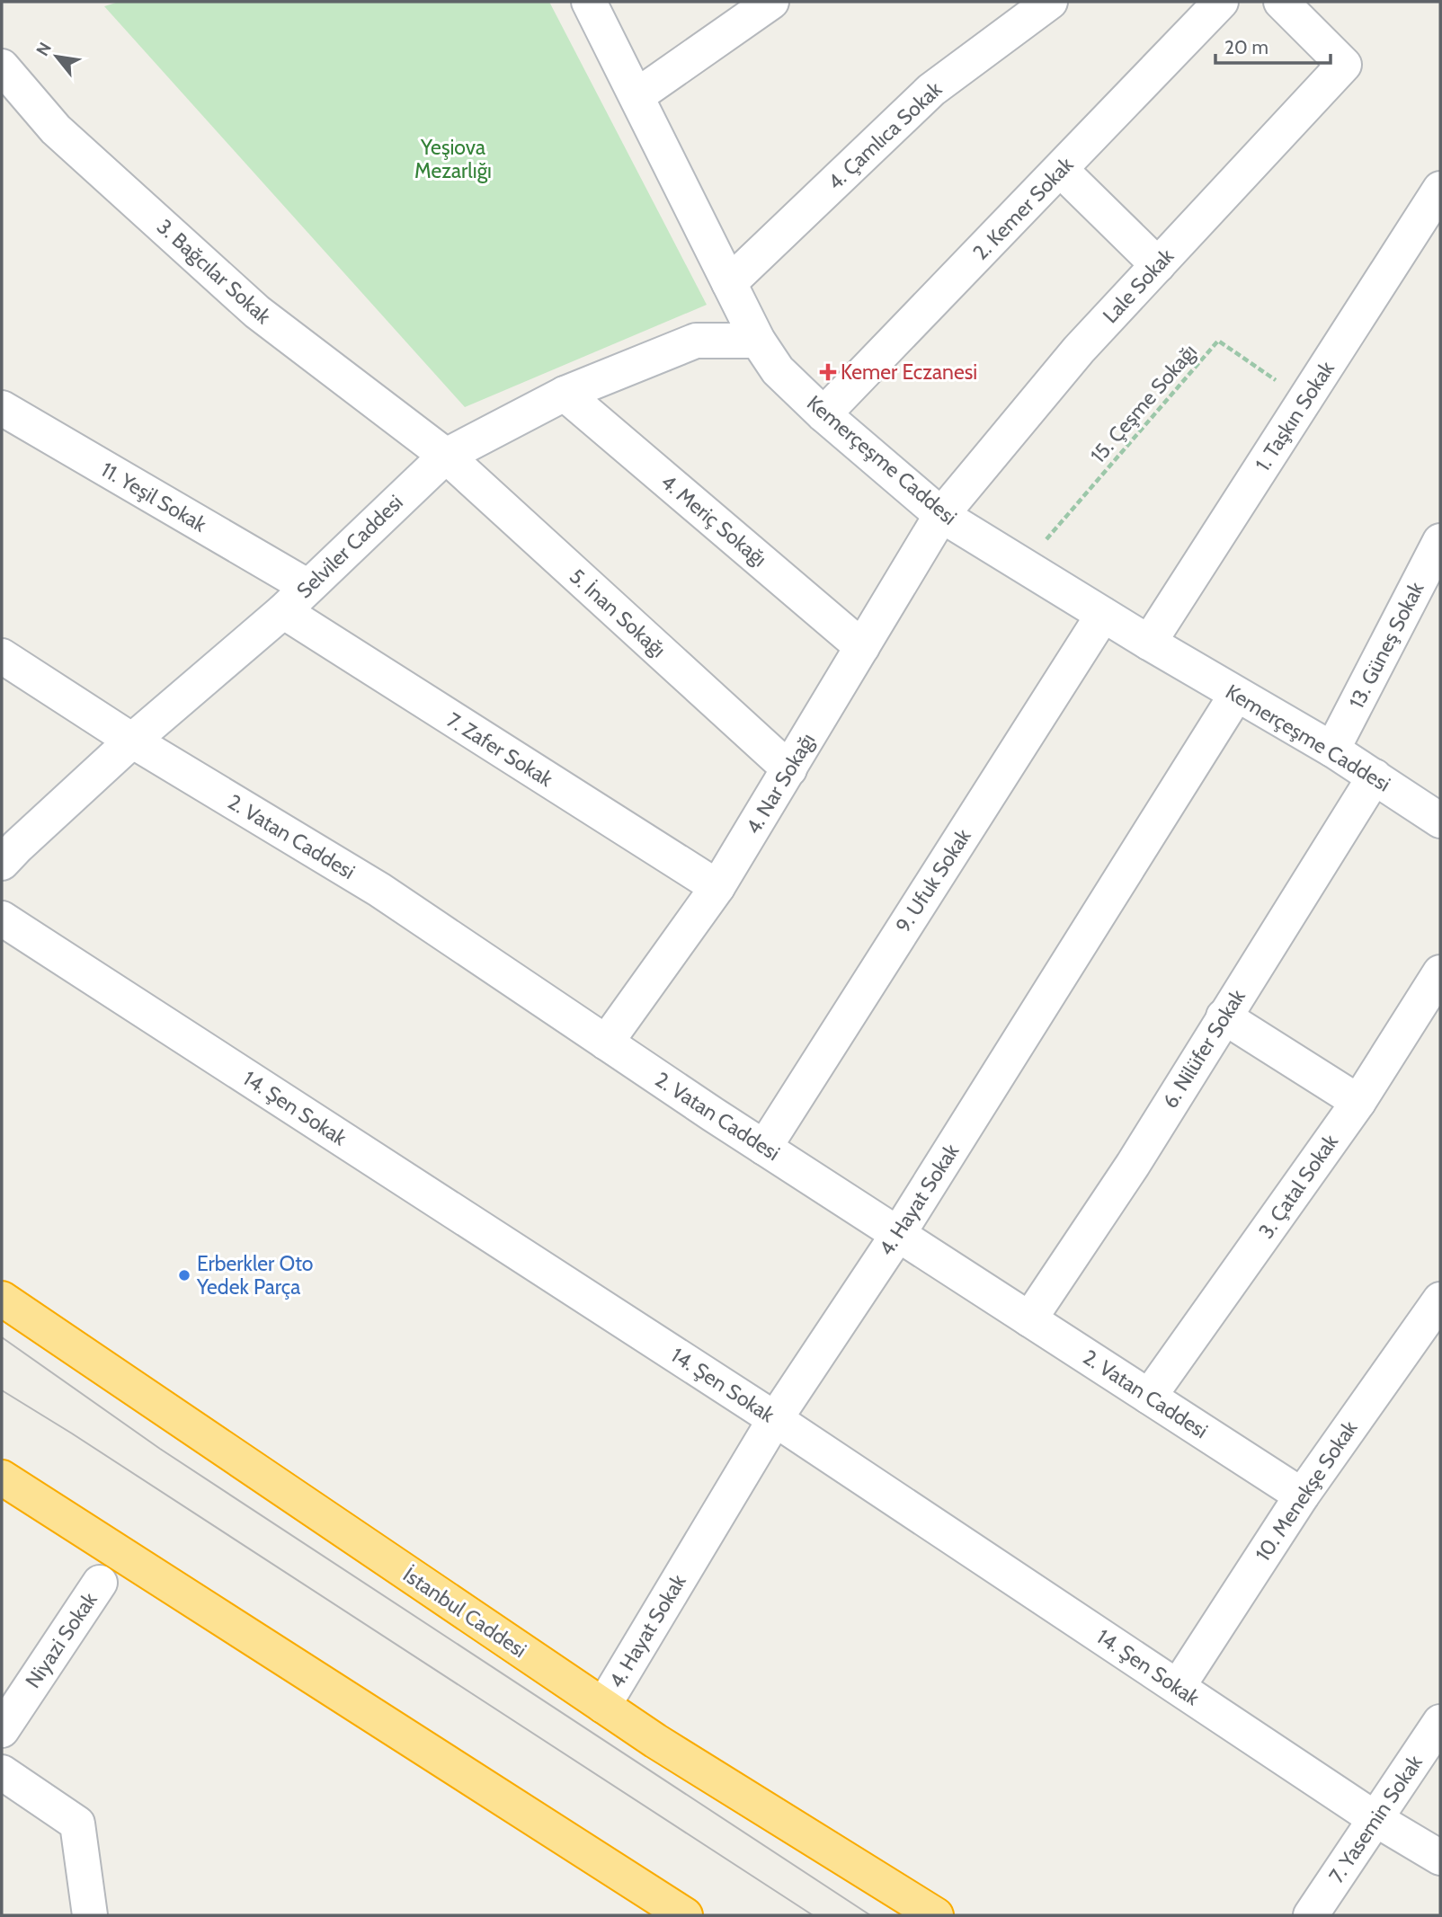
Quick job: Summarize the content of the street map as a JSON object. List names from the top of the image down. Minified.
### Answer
{"streets":{"highway":["İstanbul Caddesi"],"street":["4. Çamlıca Sokak","2. Kemer Sokak","3. Bağcılar Sokak","Lale Sokak","1. Taşkın Sokak","Kemerçeşme Caddesi","11. Yeşil Sokak","4. Meriç Sokağı","Selviler Caddesi","5. İnan Sokağı","13. Güneş Sokak","7. Zafer Sokak","4. Nar Sokağı","2. Vatan Caddesi","9. Ufuk Sokak","6. Nilüfer Sokak","14. Şen Sokak","3. Çatal Sokak","4. Hayat Sokak","10. Menekşe Sokak","Niyazi Sokak","7. Yasemin Sokak"],"path":["15. Çeşme Sokağı"]},"crossings":[["4. Çamlıca Sokak","Kemerçeşme Caddesi"],["2. Kemer Sokak","Kemerçeşme Caddesi"],["3. Bağcılar Sokak","Selviler Caddesi"],["3. Bağcılar Sokak","5. İnan Sokağı"],["Lale Sokak","Kemerçeşme Caddesi"],["Lale Sokak","4. Nar Sokağı"],["15. Çeşme Sokağı","1. Taşkın Sokak"],["15. Çeşme Sokağı","Kemerçeşme Caddesi"],["1. Taşkın Sokak","Kemerçeşme Caddesi"],["Kemerçeşme Caddesi","Selviler Caddesi"],["Kemerçeşme Caddesi","13. Güneş Sokak"],["Kemerçeşme Caddesi","4. Nar Sokağı"],["Kemerçeşme Caddesi","9. Ufuk Sokak"],["Kemerçeşme Caddesi","6. Nilüfer Sokak"],["Kemerçeşme Caddesi","4. Hayat Sokak"],["11. Yeşil Sokak","Selviler Caddesi"],["4. Meriç Sokağı","Selviler Caddesi"],["4. Meriç Sokağı","4. Nar Sokağı"],["Selviler Caddesi","5. İnan Sokağı"],["Selviler Caddesi","7. Zafer Sokak"],["Selviler Caddesi","2. Vatan Caddesi"],["5. İnan Sokağı","4. Nar Sokağı"],["7. Zafer Sokak","4. Nar Sokağı"],["4. Nar Sokağı","2. Vatan Caddesi"],["2. Vatan Caddesi","9. Ufuk Sokak"],["2. Vatan Caddesi","6. Nilüfer Sokak"],["2. Vatan Caddesi","3. Çatal Sokak"],["2. Vatan Caddesi","4. Hayat Sokak"],["2. Vatan Caddesi","10. Menekşe Sokak"],["14. Şen Sokak","4. Hayat Sokak"],["14. Şen Sokak","10. Menekşe Sokak"],["14. Şen Sokak","7. Yasemin Sokak"],["4. Hayat Sokak","İstanbul Caddesi"]],"parks":["Yeşiova Mezarlığı"],"places":{"health":["Kemer Eczanesi"],"other":["Erberkler Oto Yedek Parça"]},"scale_bar":"20 m","north":"top left"}
